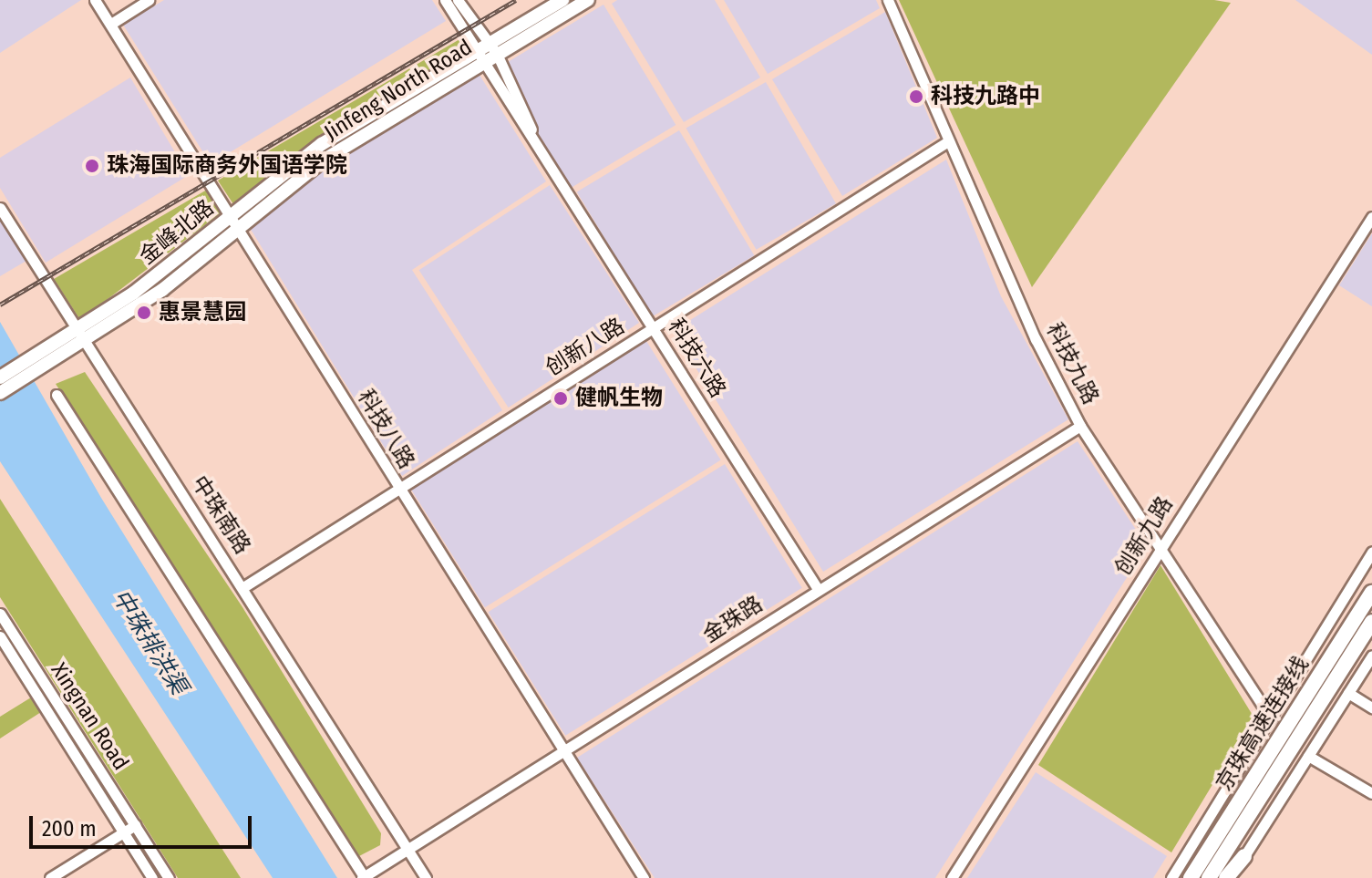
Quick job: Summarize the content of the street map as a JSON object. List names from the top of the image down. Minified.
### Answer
{"streets":{"highway":["京珠高速连接线"],"main road":["Jinfeng North Road","金峰北路"],"street":["创新八路","科技六路","科技九路","科技八路","中珠南路","创新九路","金珠路","Xingnan Road"]},"crossings":[["Jinfeng North Road","金峰北路"],["Jinfeng North Road","科技六路"],["Jinfeng North Road","科技八路"],["金峰北路","科技六路"],["金峰北路","科技八路"],["金峰北路","中珠南路"],["创新八路","科技六路"],["创新八路","科技九路"],["创新八路","科技八路"],["创新八路","中珠南路"],["科技六路","金珠路"],["科技九路","创新九路"],["科技九路","金珠路"],["科技八路","金珠路"],["中珠南路","金珠路"]],"water":["中珠排洪渠"],"places":["科技九路中","珠海国际商务外国语学院","惠景慧园","健帆生物"],"scale_bar":"200 m"}
